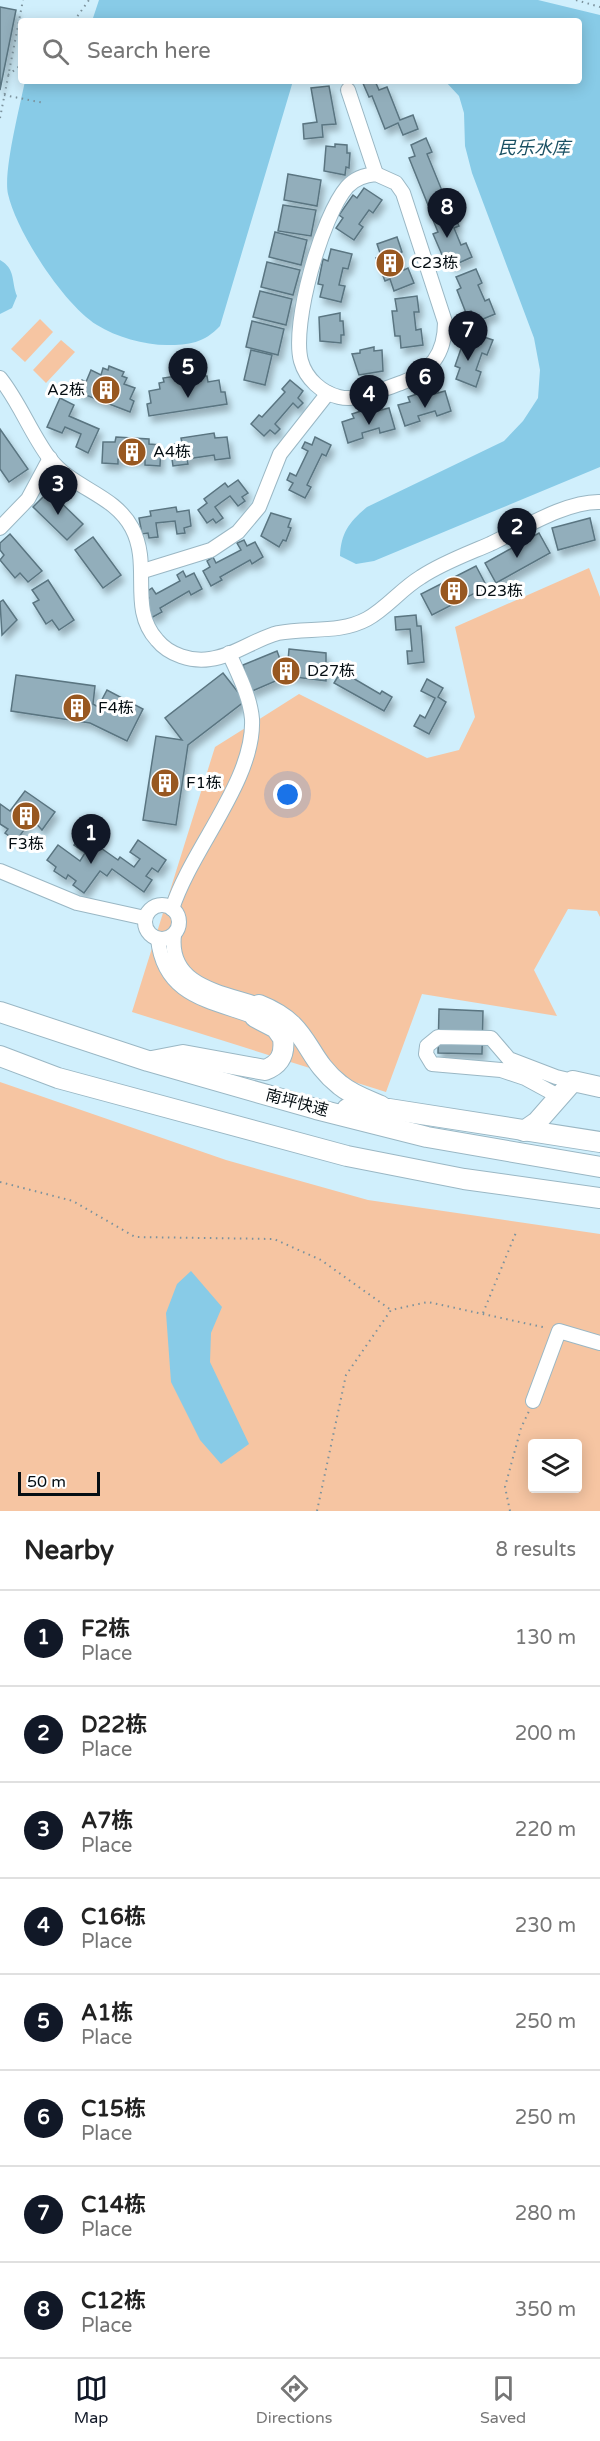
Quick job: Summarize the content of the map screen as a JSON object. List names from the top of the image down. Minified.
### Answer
{"streets":{"highway":["南坪快速"]},"water":["民乐水库"],"places":{"building":["C23栋","A2栋","A4栋","D23栋","D27栋","F4栋","F1栋","F3栋"]},"scale_bar":"50 m","page":{"search":"Search here","pins":["8","7","5","6","4","3","2","1"],"scale":"50 m","heading":["Nearby","8 results"],"list":[{"mark":"1","name":"F2栋","note":"Place","value":"130 m"},{"mark":"2","name":"D22栋","note":"Place","value":"200 m"},{"mark":"3","name":"A7栋","note":"Place","value":"220 m"},{"mark":"4","name":"C16栋","note":"Place","value":"230 m"},{"mark":"5","name":"A1栋","note":"Place","value":"250 m"},{"mark":"6","name":"C15栋","note":"Place","value":"250 m"},{"mark":"7","name":"C14栋","note":"Place","value":"280 m"},{"mark":"8","name":"C12栋","note":"Place","value":"350 m"}],"nav":["Map","Directions","Saved"]}}
